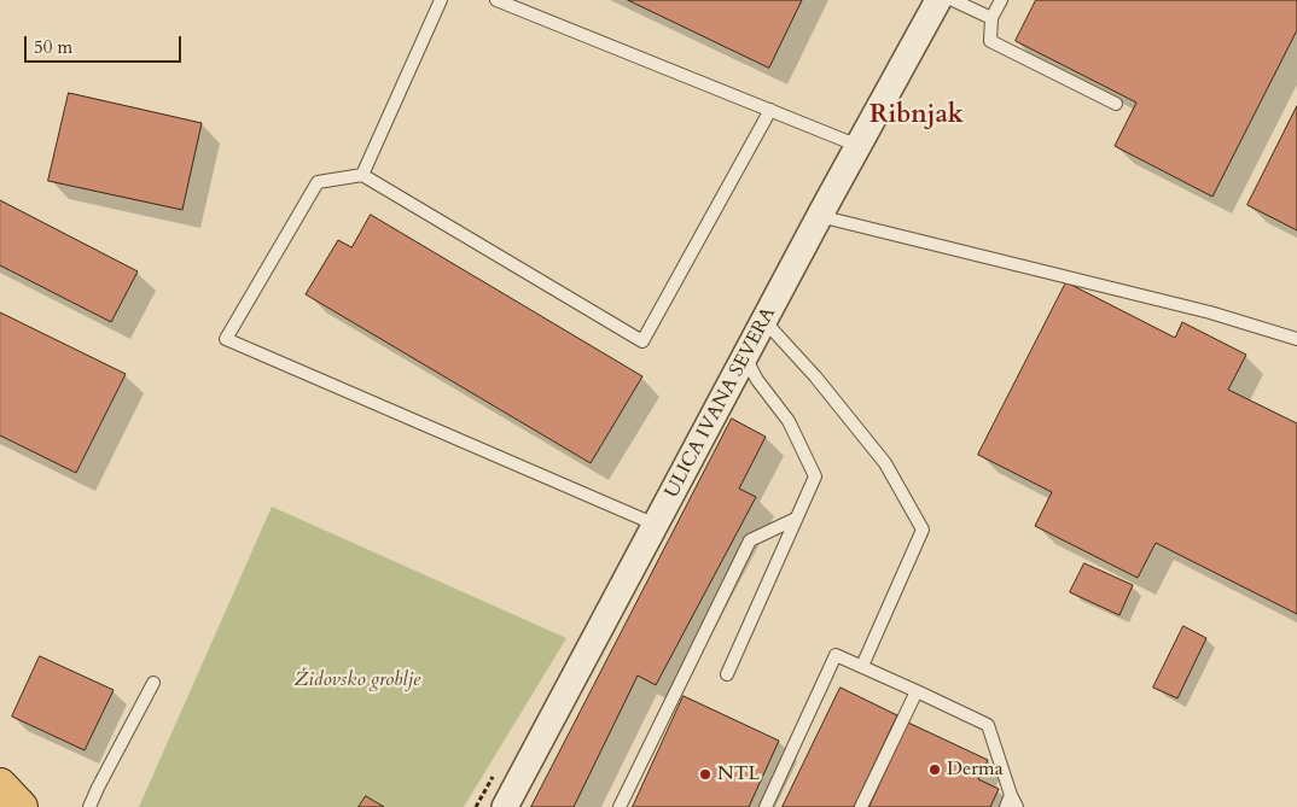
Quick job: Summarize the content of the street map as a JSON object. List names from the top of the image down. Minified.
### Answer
{"streets":{"street":["ULICA IVANA SEVERA"]},"districts":["Ribnjak"],"parks":["Židovsko groblje"],"places":["Derma","NTL"],"scale_bar":"50 m"}
